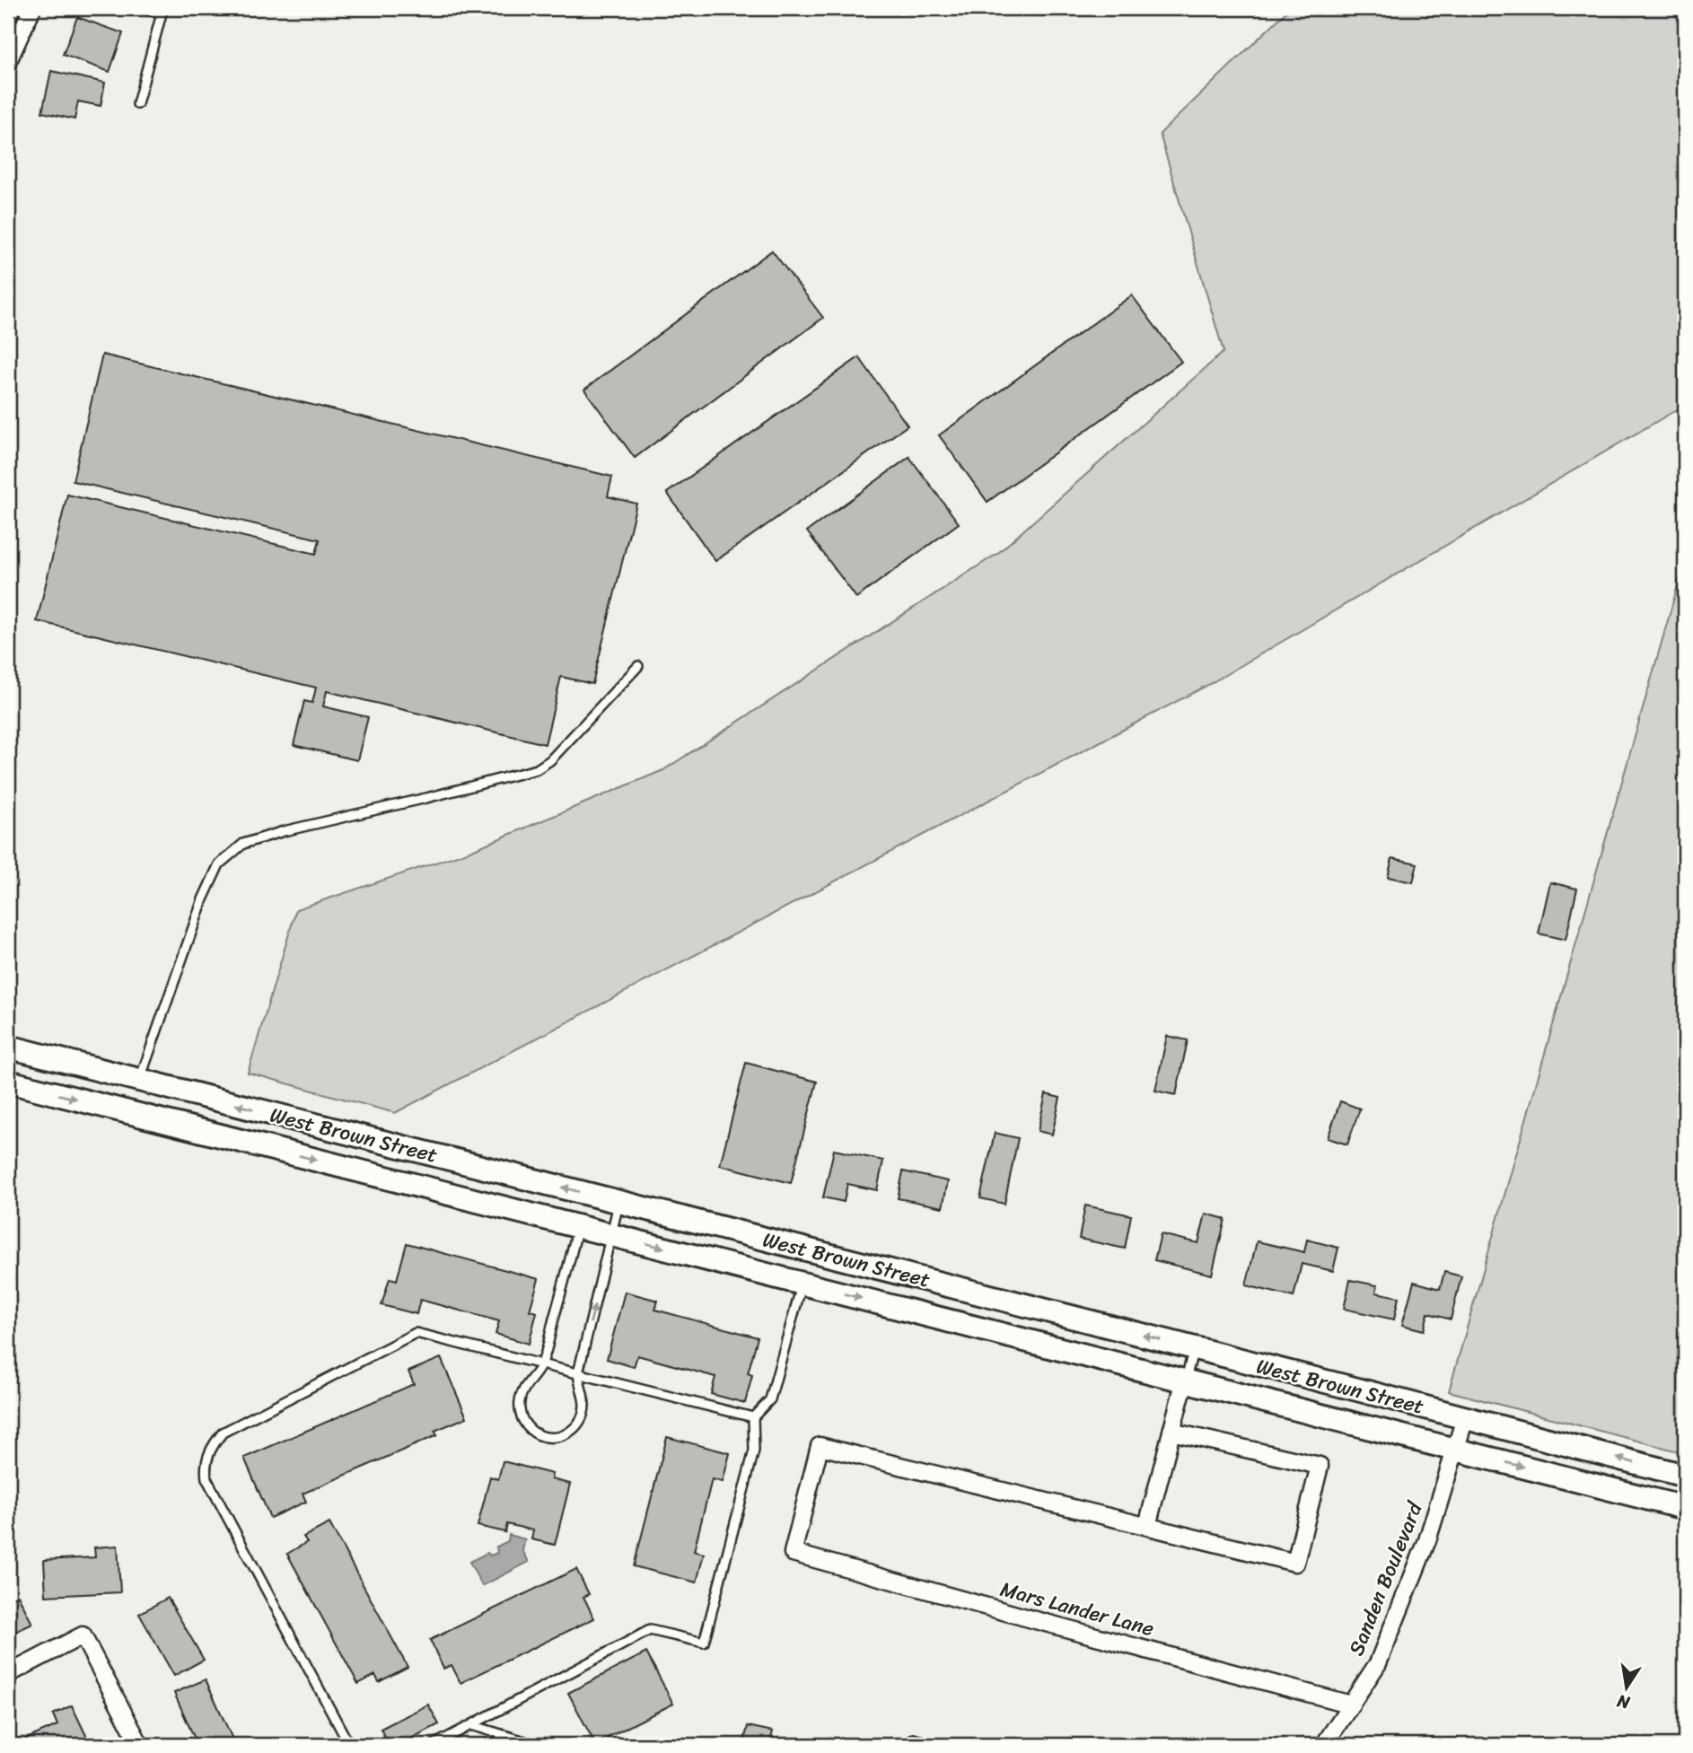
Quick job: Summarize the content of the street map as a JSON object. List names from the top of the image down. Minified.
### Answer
{"streets":{"main road":["West Brown Street"],"street":["Sanden Boulevard","Mars Lander Lane"]},"crossings":[["West Brown Street","Sanden Boulevard"],["Sanden Boulevard","Mars Lander Lane"]],"north":"bottom"}
